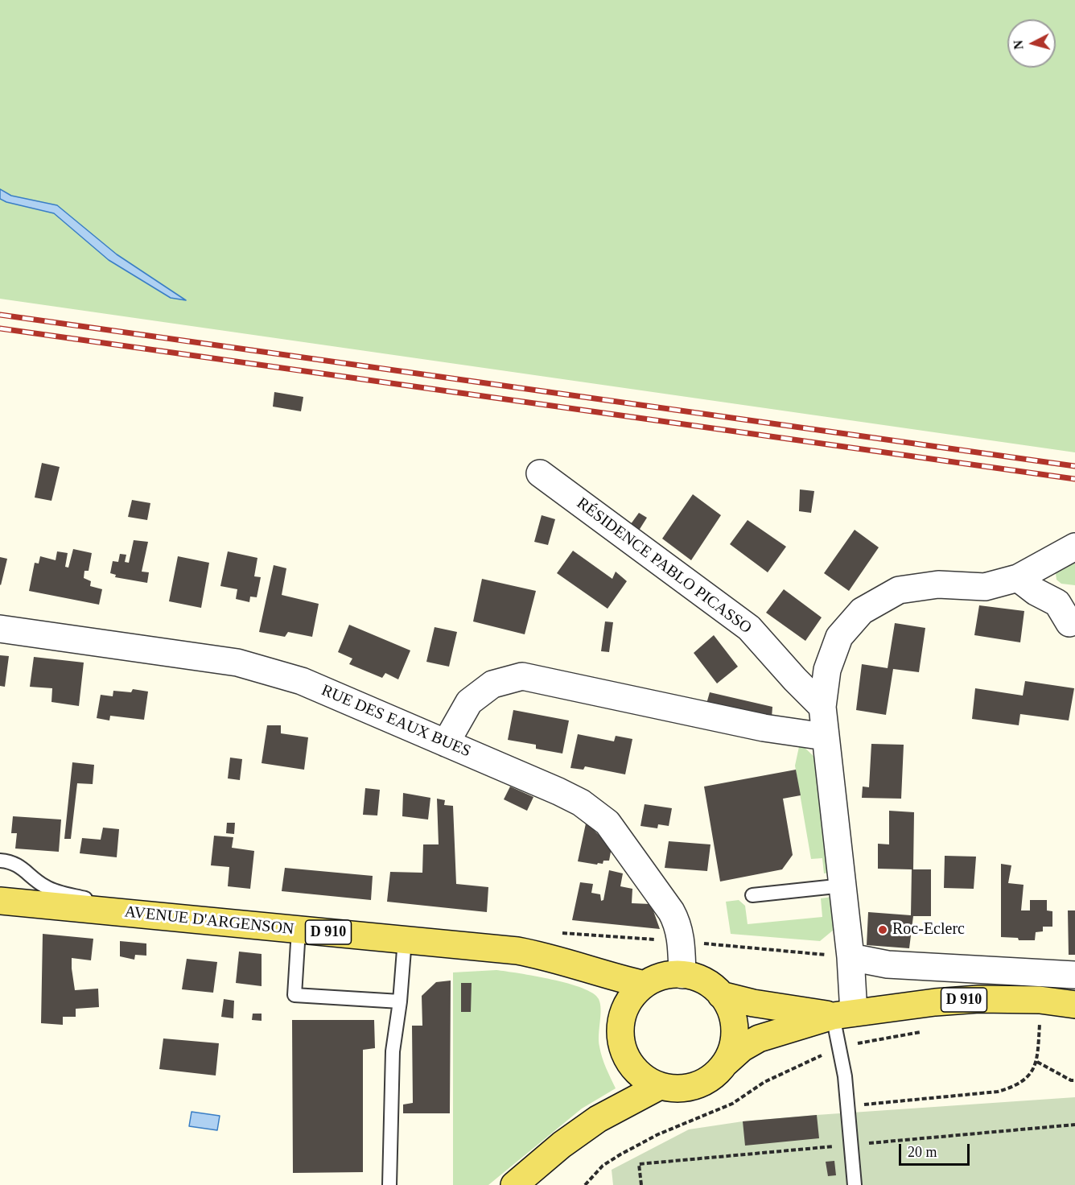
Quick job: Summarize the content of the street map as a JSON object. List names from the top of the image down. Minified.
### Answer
{"streets":{"main road":["AVENUE D'ARGENSON","D 910"],"street":["RÉSIDENCE PABLO PICASSO","RUE DES EAUX BUES"]},"crossings":[["RUE DES EAUX BUES","AVENUE D'ARGENSON"],["RUE DES EAUX BUES","D 910"],["AVENUE D'ARGENSON","D 910"]],"places":["Roc-Eclerc"],"scale_bar":"20 m","north":"left"}
